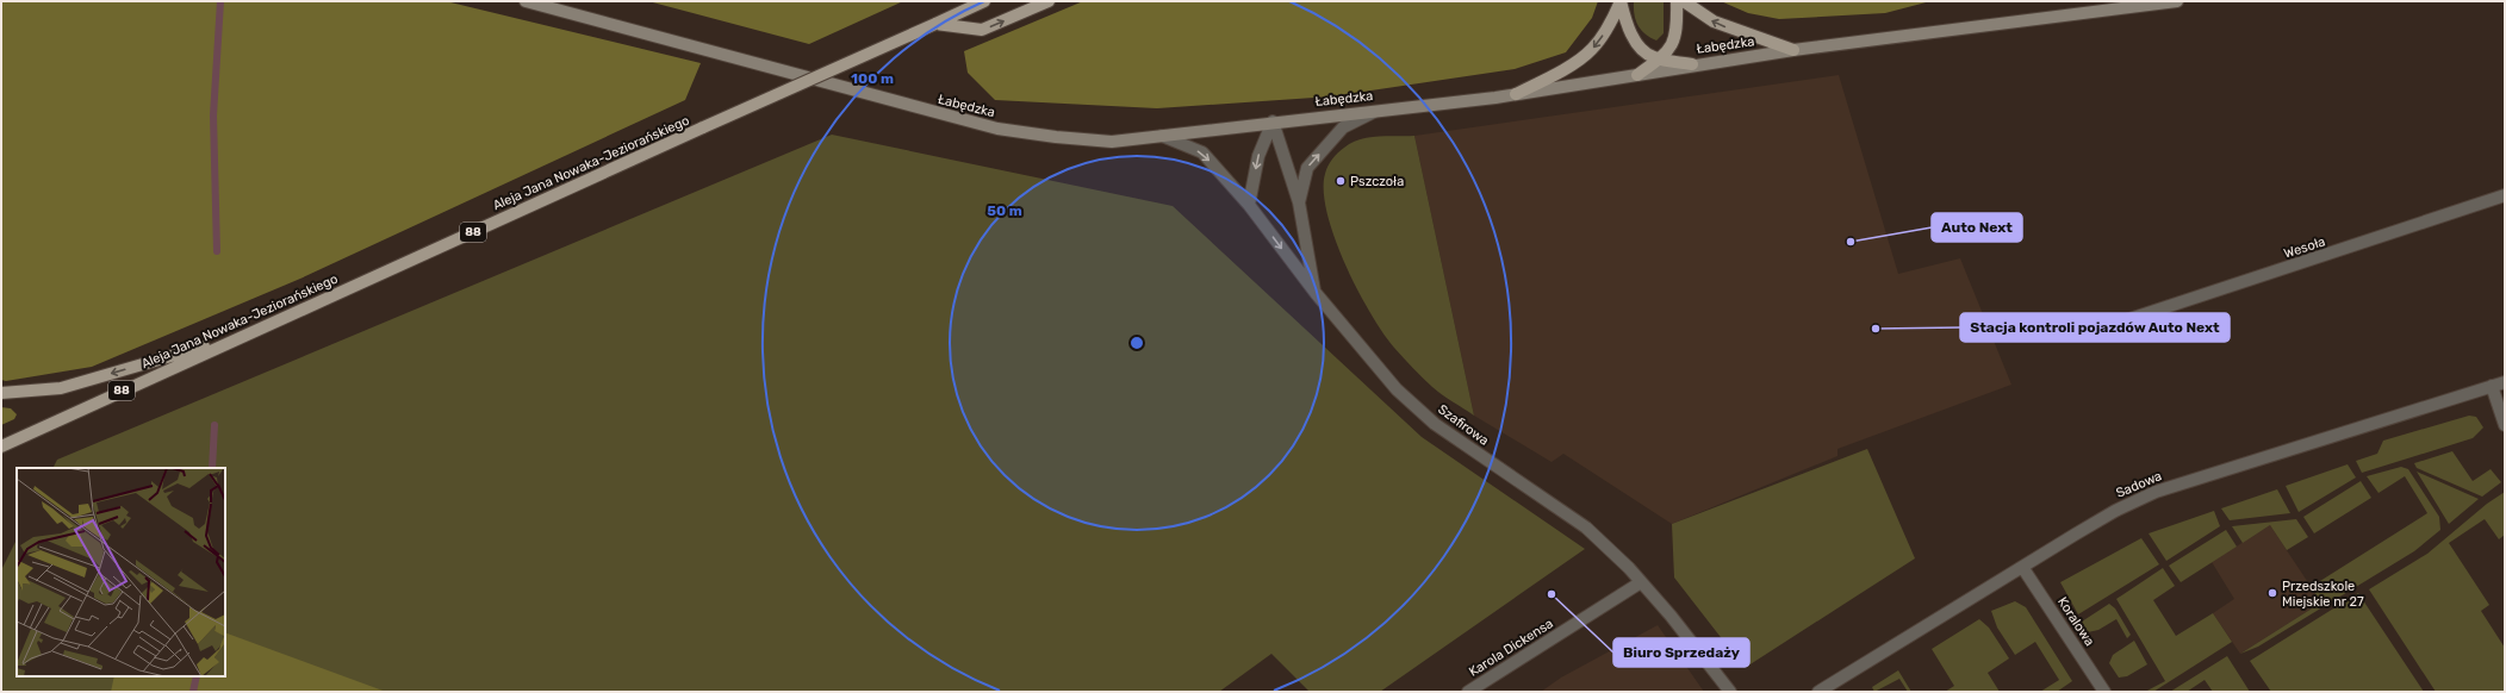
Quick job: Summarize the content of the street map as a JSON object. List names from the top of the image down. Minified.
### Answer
{"streets":{"main road":["Aleja Jana Nowaka-Jeziorańskiego","88"],"street":["Łabędzka","Wesoła","Szafirowa","Sadowa","Koralowa","Karola Dickensa"]},"crossings":[["Łabędzka","Szafirowa"],["Szafirowa","Karola Dickensa"],["Sadowa","Koralowa"]],"places":["Pszczoła","Auto Next","Stacja kontroli pojazdów Auto Next","Przedszkole Miejskie nr 27","Biuro Sprzedaży"],"rings":["100 m","50 m"]}
